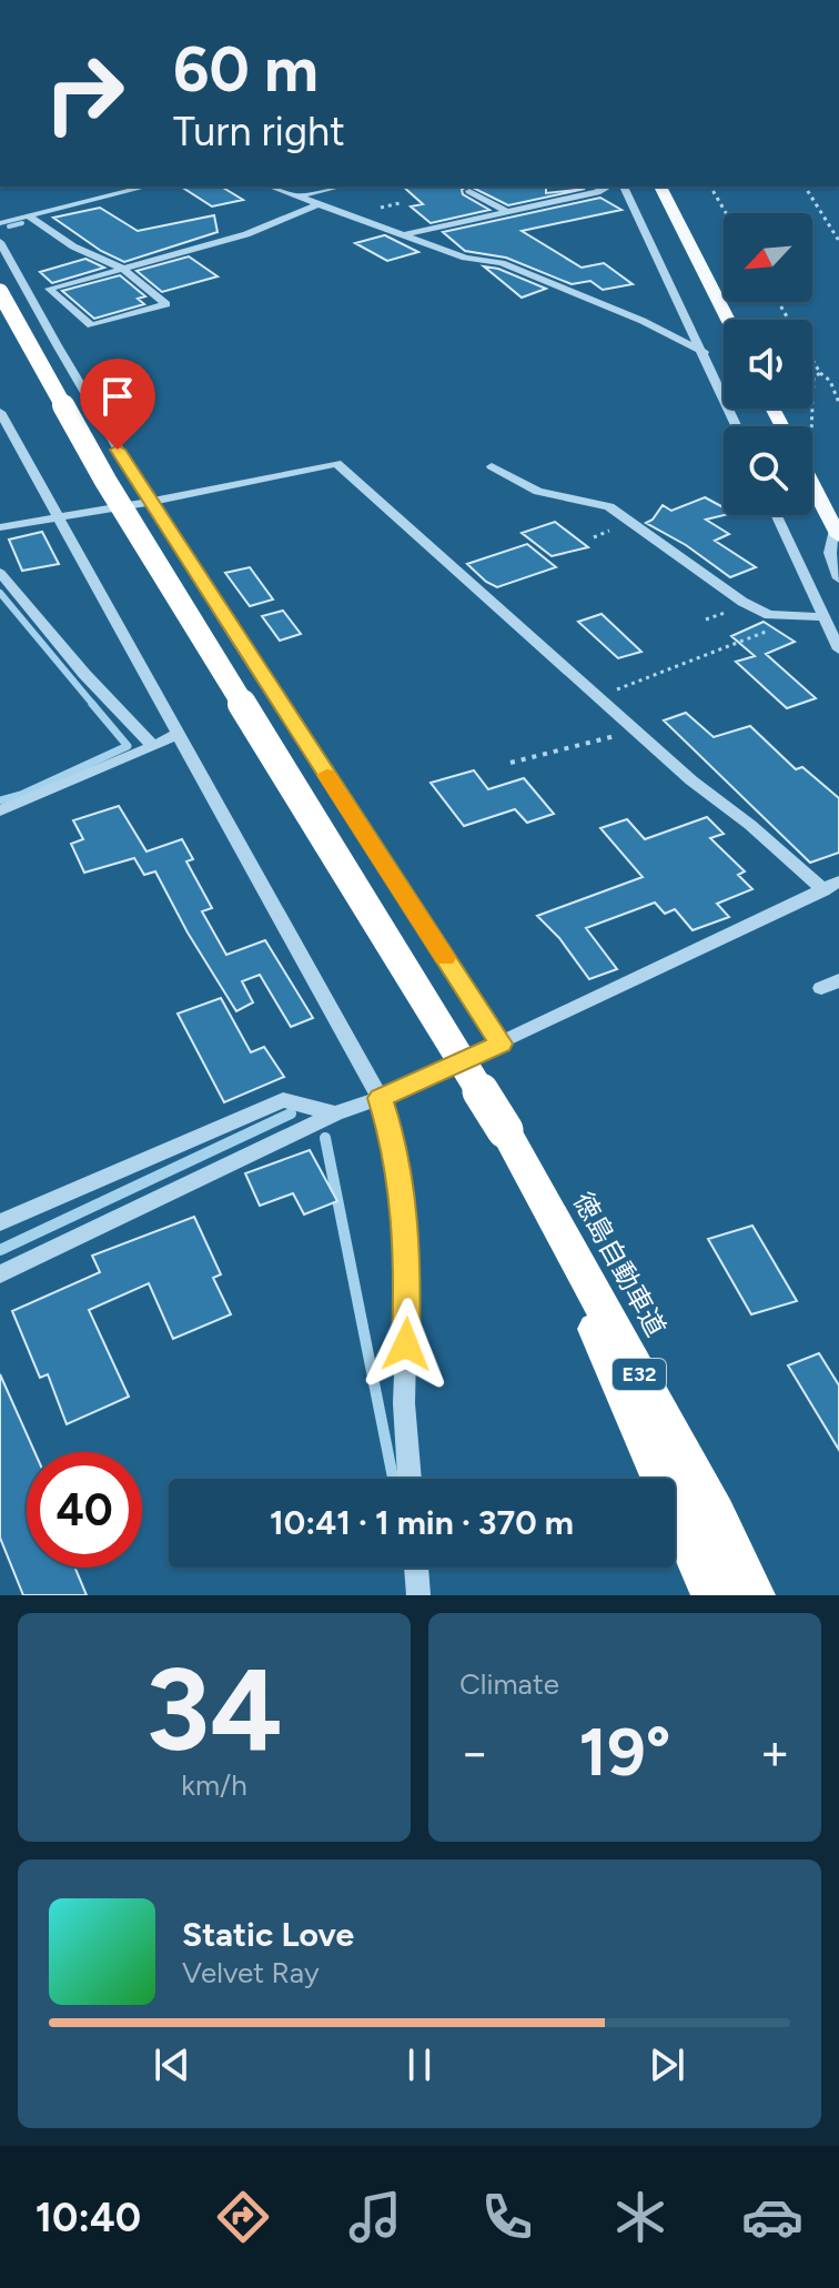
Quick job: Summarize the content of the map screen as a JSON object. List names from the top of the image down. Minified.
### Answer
{"streets":{"highway":["徳島自動車道","E32"]},"north":"bottom left","page":{"turn":["60 m","Turn right"],"limit":"40","trip":"10:41 · 1 min · 370 m","tile":[["34","km/h"],"Climate"],"heat":["−","19°","+"],"song":["Static Love","Velvet Ray"],"tabs":"10:40"}}
